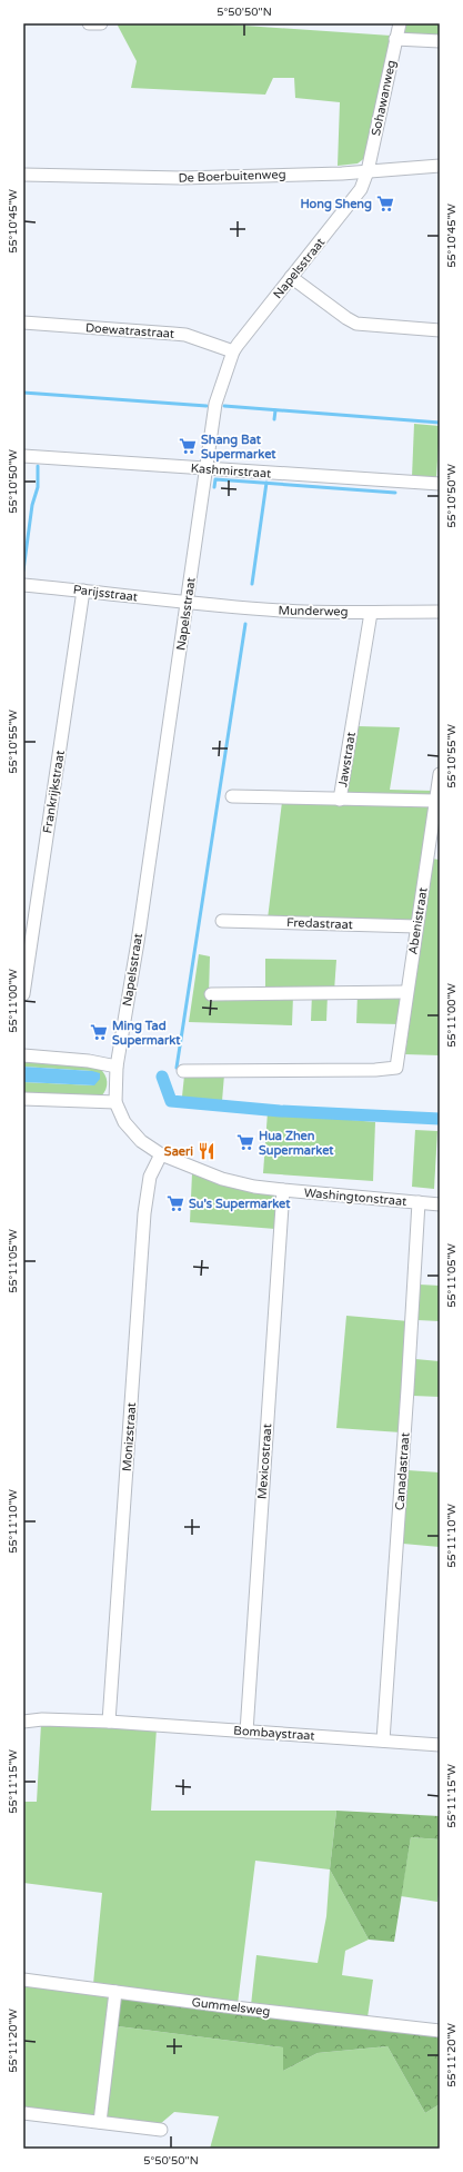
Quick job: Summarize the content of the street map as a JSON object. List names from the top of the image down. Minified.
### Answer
{"streets":{"street":["Sohawanweg","De Boerbuitenweg","Napelsstraat","Doewatrastraat","Kashmirstraat","Parijsstraat","Munderweg","Jawstraat","Frankrijkstraat","Abenistraat","Fredastraat","Washingtonstraat","Monizstraat","Mexicostraat","Canadastraat","Bombaystraat","Gummelsweg"]},"crossings":[["Sohawanweg","De Boerbuitenweg"],["Sohawanweg","Napelsstraat"],["De Boerbuitenweg","Napelsstraat"],["Napelsstraat","Doewatrastraat"],["Napelsstraat","Kashmirstraat"],["Napelsstraat","Parijsstraat"],["Napelsstraat","Munderweg"],["Napelsstraat","Washingtonstraat"],["Parijsstraat","Munderweg"],["Parijsstraat","Frankrijkstraat"],["Munderweg","Jawstraat"],["Abenistraat","Fredastraat"],["Washingtonstraat","Monizstraat"],["Washingtonstraat","Mexicostraat"],["Washingtonstraat","Canadastraat"],["Monizstraat","Bombaystraat"],["Mexicostraat","Bombaystraat"],["Canadastraat","Bombaystraat"]],"places":{"supermarket":["Hong Sheng","Shang Bat Supermarket","Ming Tad Supermarkt","Hua Zhen Supermarket","Su's Supermarket"],"restaurant":["Saeri"]},"coordinates":["5°50'50\"N","55°10'45\"W","55°10'50\"W","55°10'55\"W","55°11'00\"W","55°11'05\"W","55°11'10\"W","55°11'15\"W","55°11'20\"W"]}
